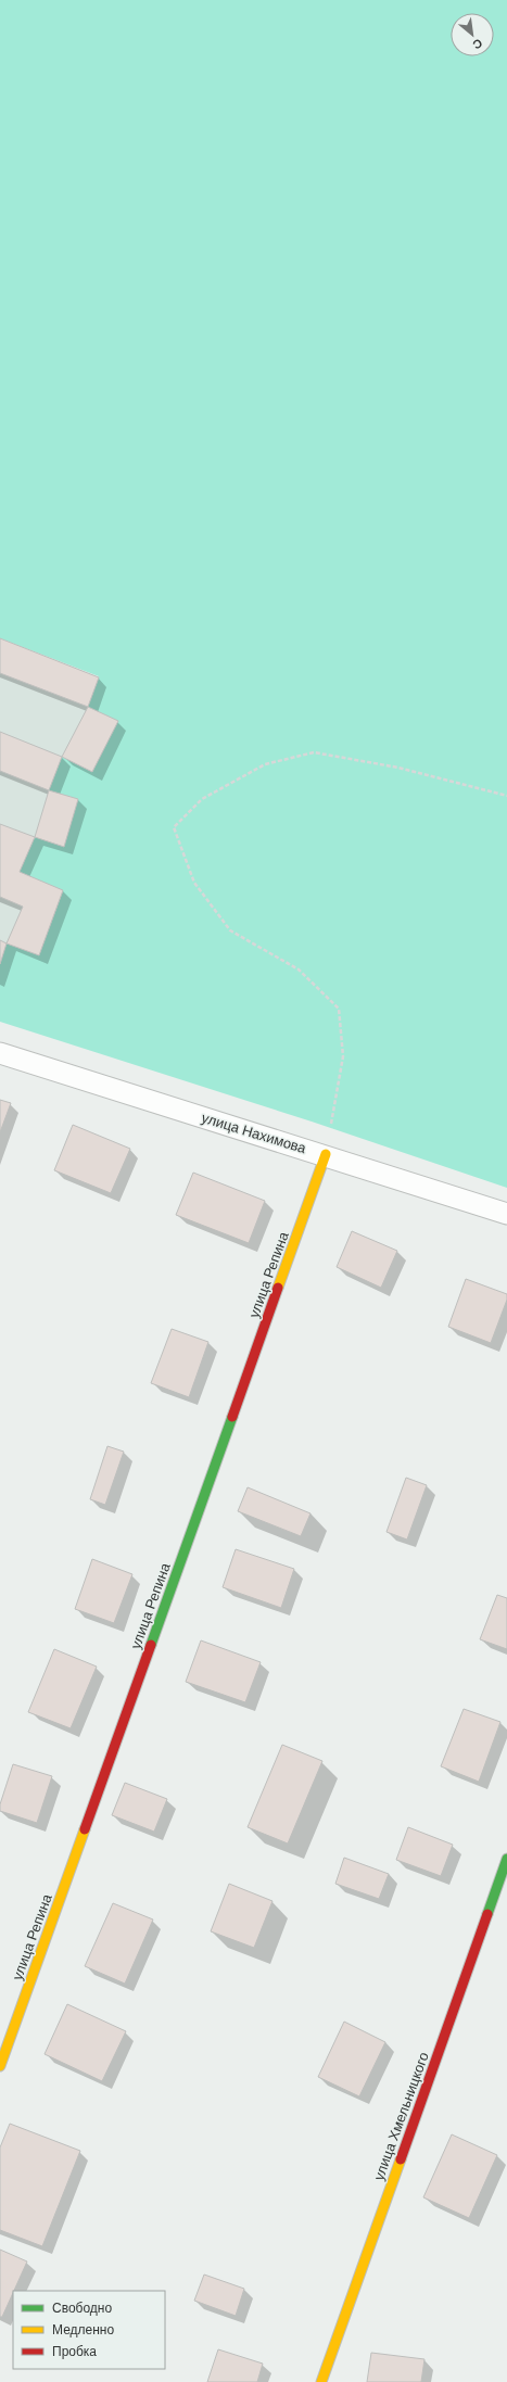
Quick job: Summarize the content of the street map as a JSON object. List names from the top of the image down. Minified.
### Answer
{"streets":{"street":["улица Репина","улица Хмельницкого"],"lane":["улица Нахимова"]},"crossings":[["улица Нахимова","улица Репина"]],"legend":["Свободно","Медленно","Пробка"],"north":"bottom right"}
